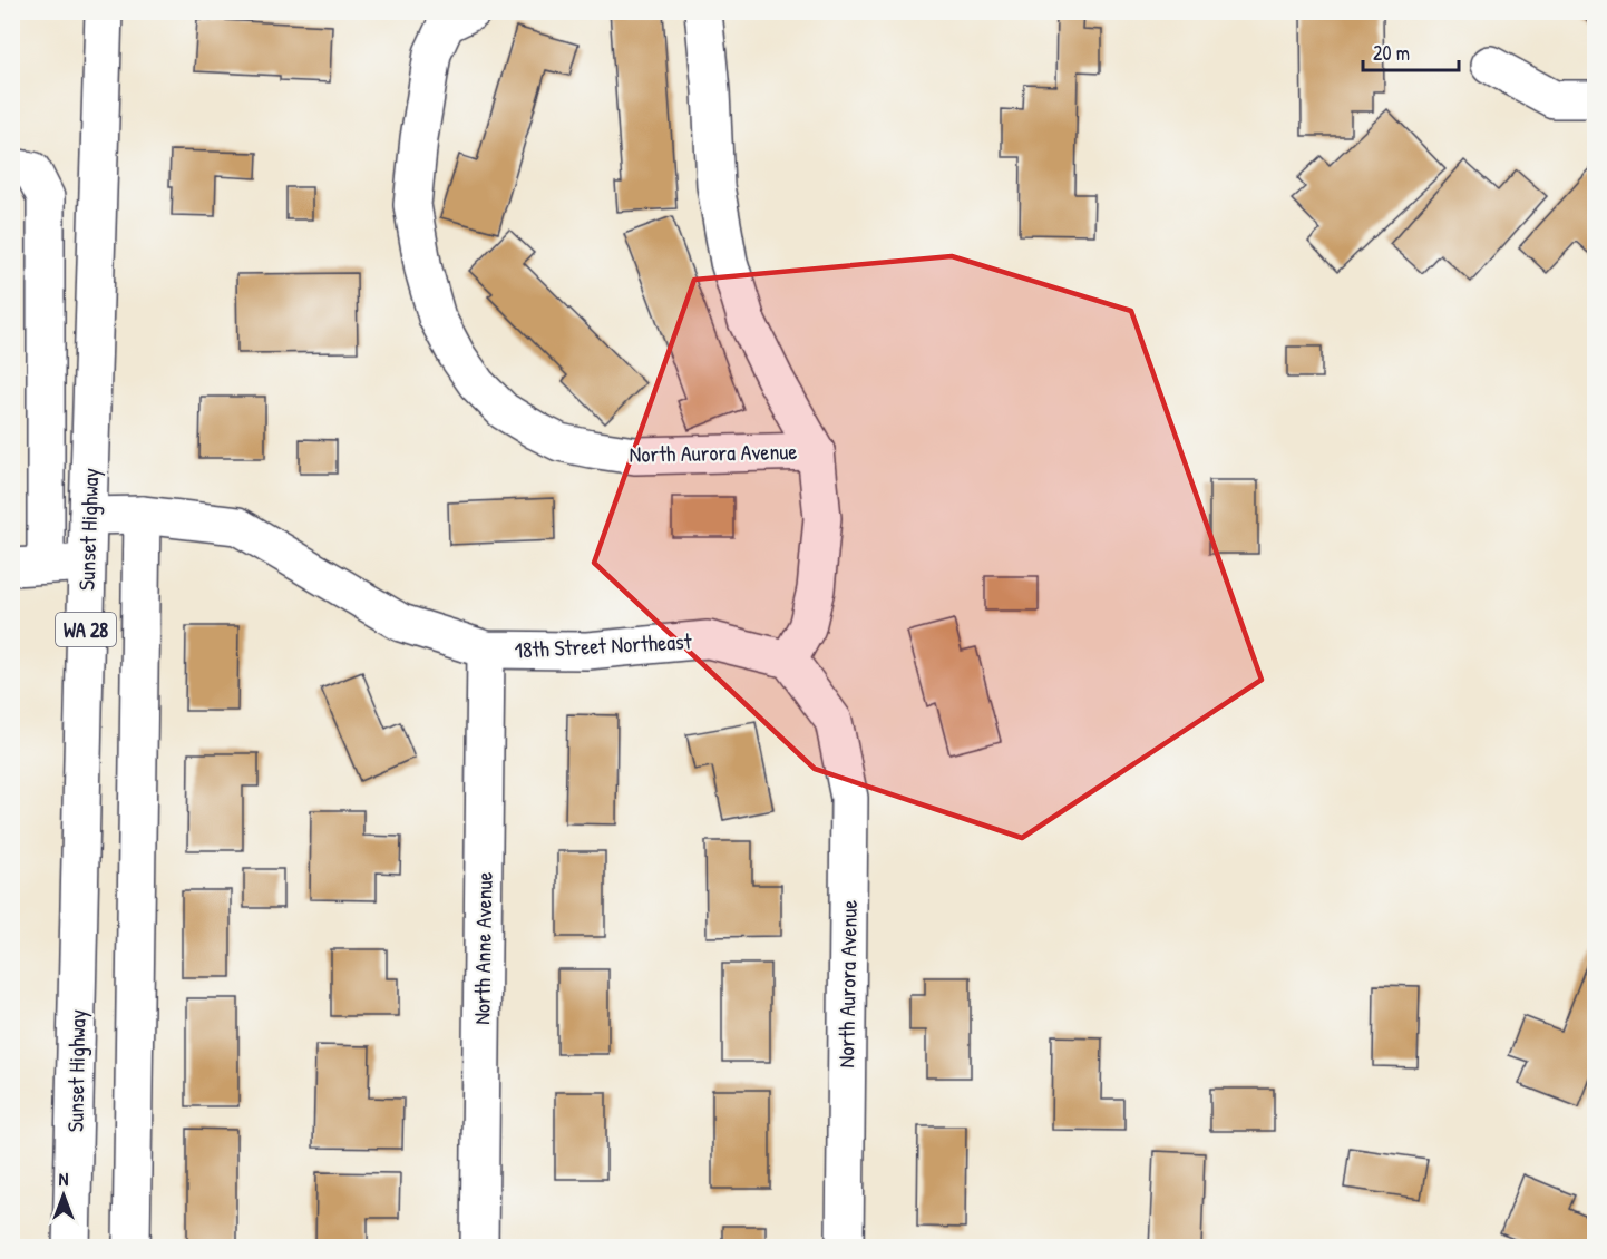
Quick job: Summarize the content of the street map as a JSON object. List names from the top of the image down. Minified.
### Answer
{"streets":{"main road":["North Aurora Avenue","Sunset Highway","WA 28","18th Street Northeast","North Anne Avenue"]},"crossings":[["North Aurora Avenue","18th Street Northeast"],["Sunset Highway","18th Street Northeast"],["18th Street Northeast","North Anne Avenue"]],"scale_bar":"20 m","north":"top"}
